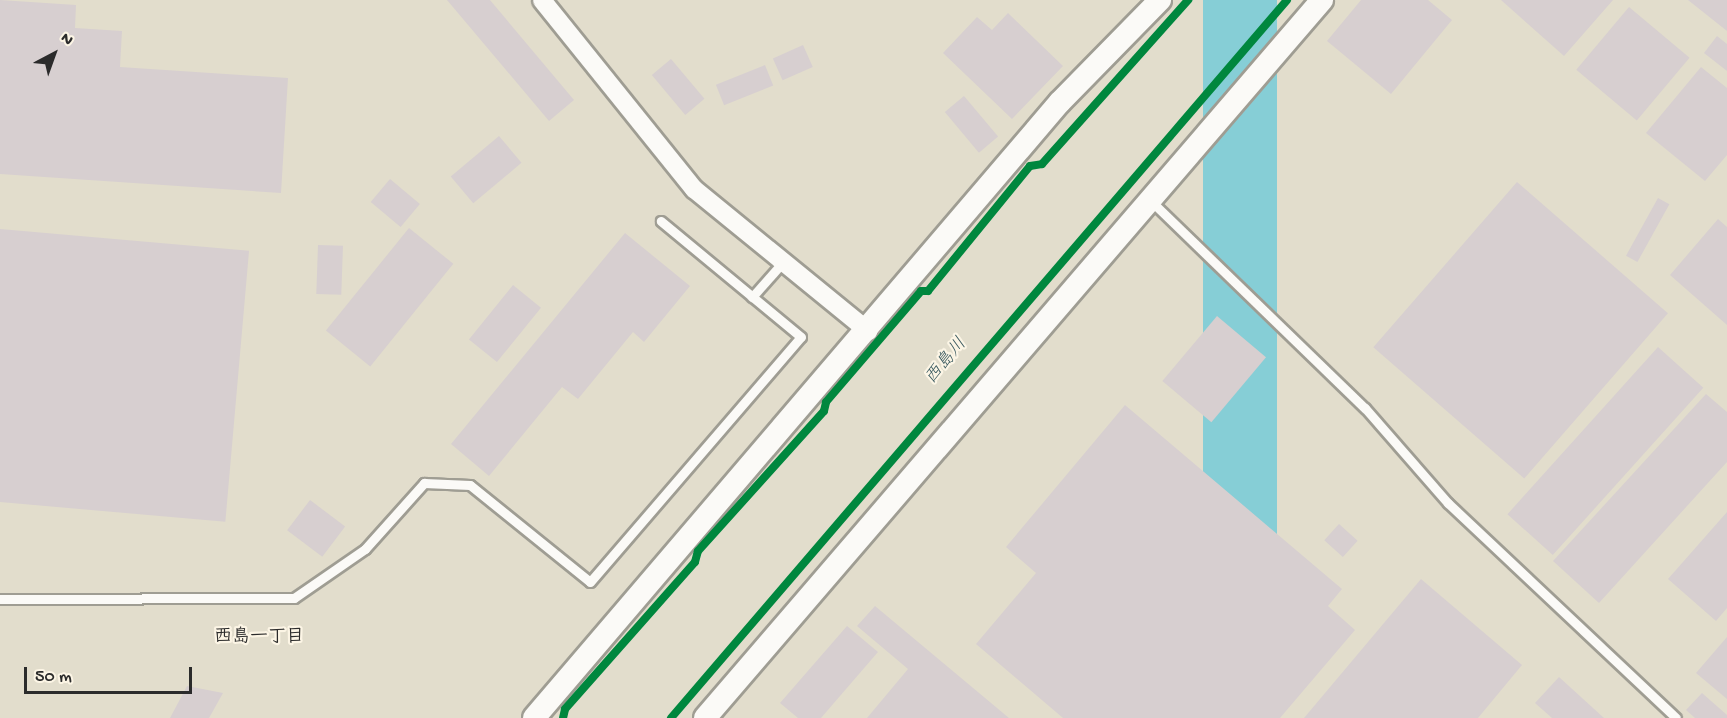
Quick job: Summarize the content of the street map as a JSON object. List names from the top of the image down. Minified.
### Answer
{"districts":["西島一丁目"],"water":["西島川"],"scale_bar":"50 m","north":"top right"}
